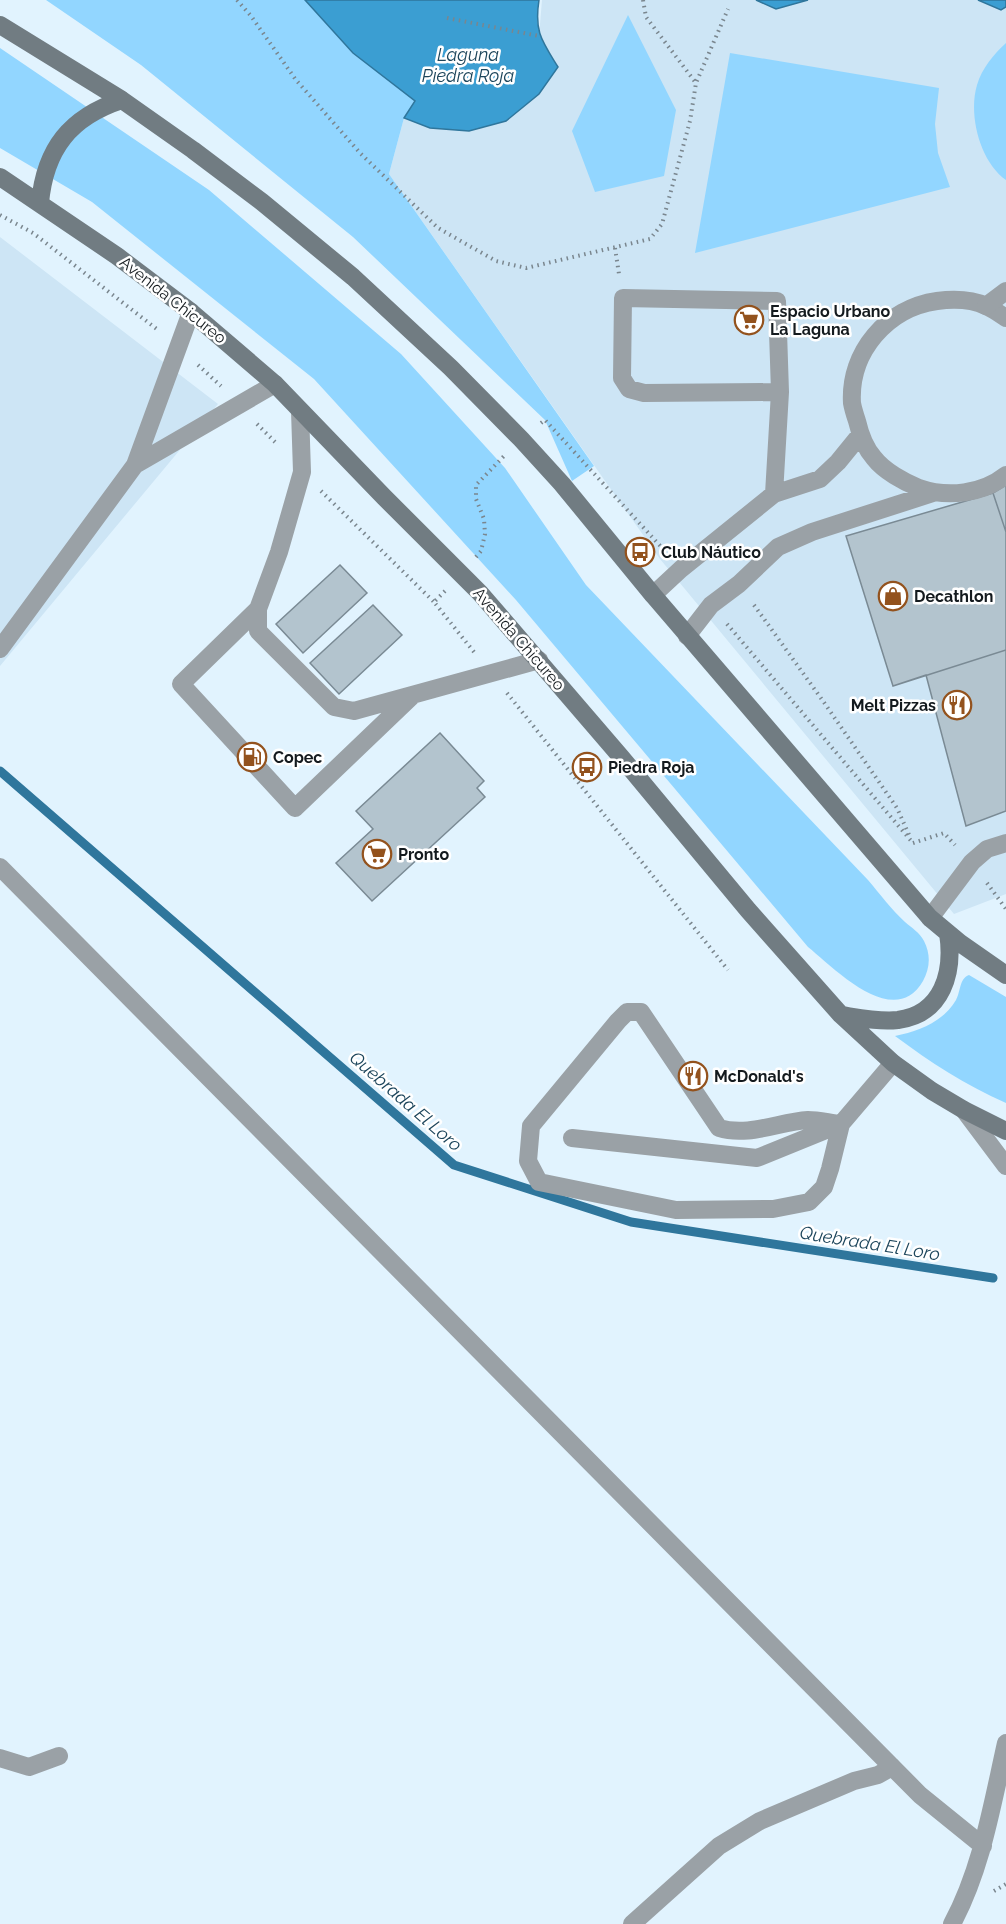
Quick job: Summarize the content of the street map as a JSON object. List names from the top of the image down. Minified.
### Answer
{"streets":{"main road":["Avenida Chicureo"]},"water":["Laguna Piedra Roja","Quebrada El Loro"],"places":{"supermarket":["Espacio Urbano La Laguna","Pronto"],"bus stop":["Club Náutico","Piedra Roja"],"shop":["Decathlon"],"restaurant":["Melt Pizzas","McDonald's"],"fuel station":["Copec"]}}
